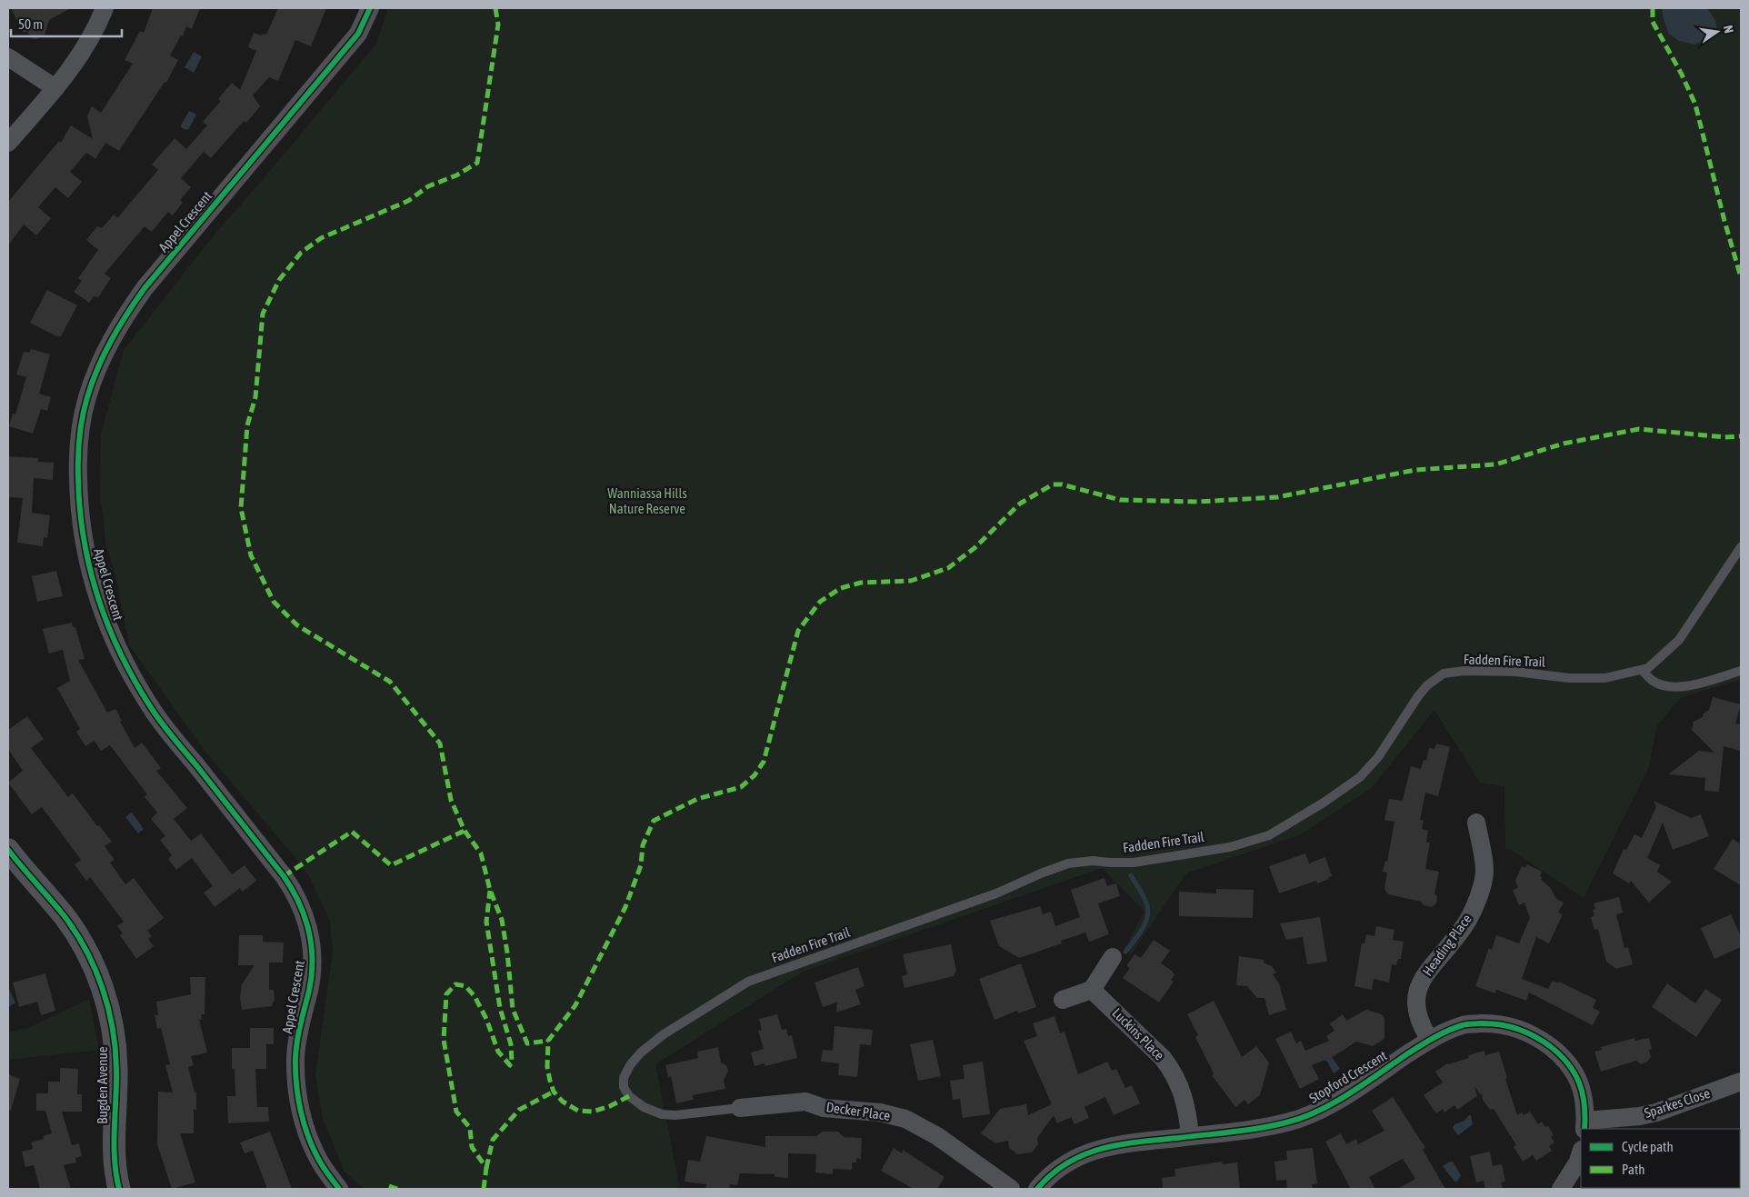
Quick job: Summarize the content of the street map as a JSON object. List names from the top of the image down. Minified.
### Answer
{"streets":{"street":["Appel Crescent","Heading Place","Luckins Place","Stopford Crescent","Bugden Avenue","Sparkes Close","Decker Place"],"lane":["Fadden Fire Trail"]},"crossings":[["Fadden Fire Trail","Decker Place"],["Heading Place","Stopford Crescent"],["Luckins Place","Stopford Crescent"],["Stopford Crescent","Sparkes Close"]],"parks":["Wanniassa Hills Nature Reserve"],"legend":["Cycle path","Path"],"scale_bar":"50 m","north":"right"}
